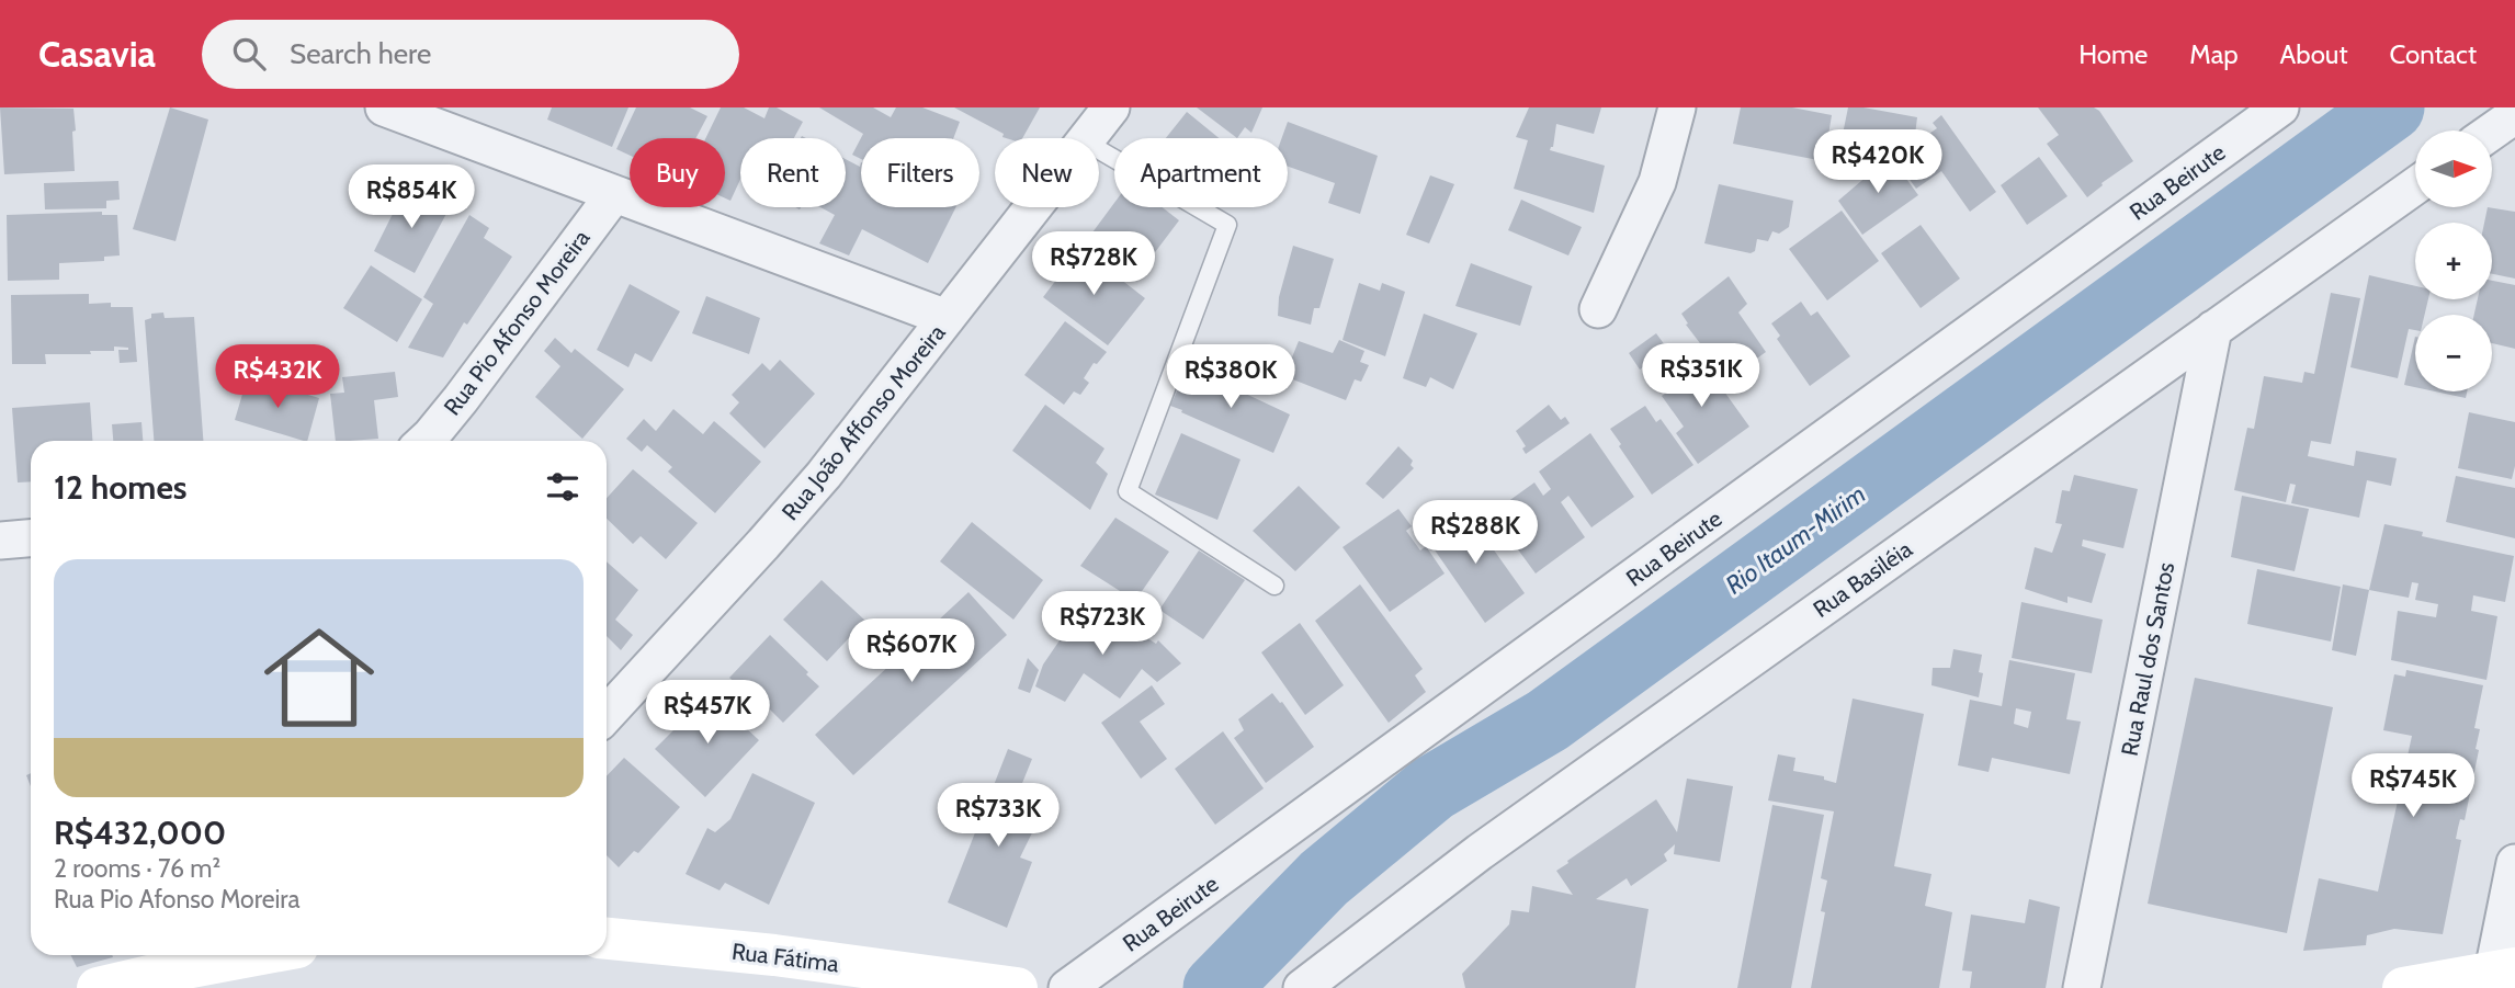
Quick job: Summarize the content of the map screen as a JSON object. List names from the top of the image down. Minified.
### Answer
{"streets":{"main road":["Rua Fátima"],"street":["Rua Beirute","Rua Pio Afonso Moreira","Rua João Affonso Moreira","Rua Basiléia","Rua Raul dos Santos"]},"crossings":[["Rua Basiléia","Rua Raul dos Santos"]],"water":["Rio Itaum-Mirim"],"north":"right","page":{"header":"Casavia","search":"Search here","nav":["Home","Map","About","Contact"],"price":["R$420K","R$854K","R$728K","R$351K","R$432K","R$380K","R$288K","R$723K","R$607K","R$457K","R$745K","R$733K"],"map_buttons":["+","−"],"chip":["Buy","Rent","Filters","New","Apartment"],"heading":"12 homes","list":[{"name":"R$432,000","note":"2 rooms · 76 m² · Rua Pio Afonso Moreira"}]}}
